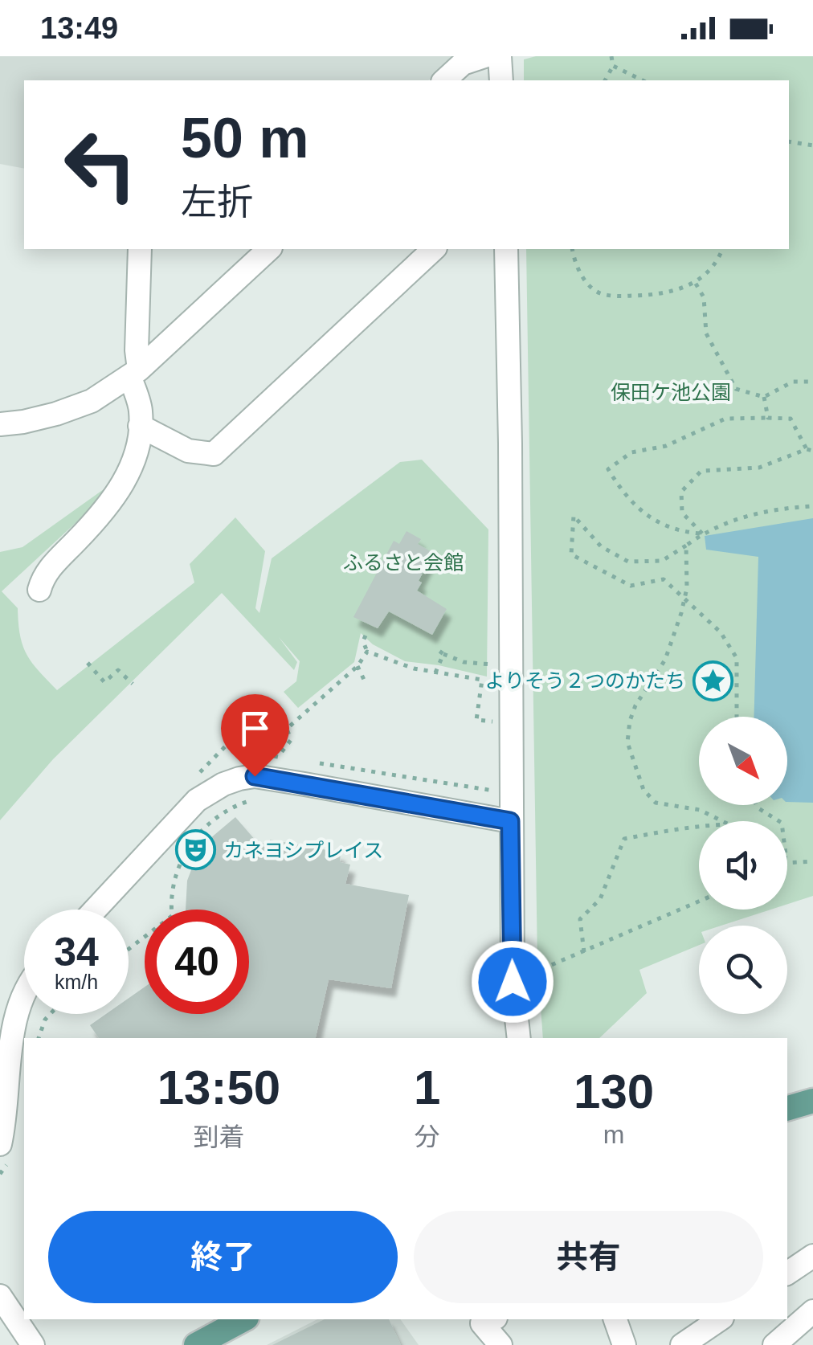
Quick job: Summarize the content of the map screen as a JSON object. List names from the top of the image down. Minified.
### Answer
{"parks":["保田ケ池公園","ふるさと会館"],"places":{"place":["よりそう２つのかたち"],"theatre":["カネヨシプレイス"]},"north":"bottom right","page":{"status":"13:49","turn":["50 m","左折"],"speed":"34 km/h","limit":"40","eta":["13:50","到着","1","分","130","m"],"buttons":["終了","共有"]}}
